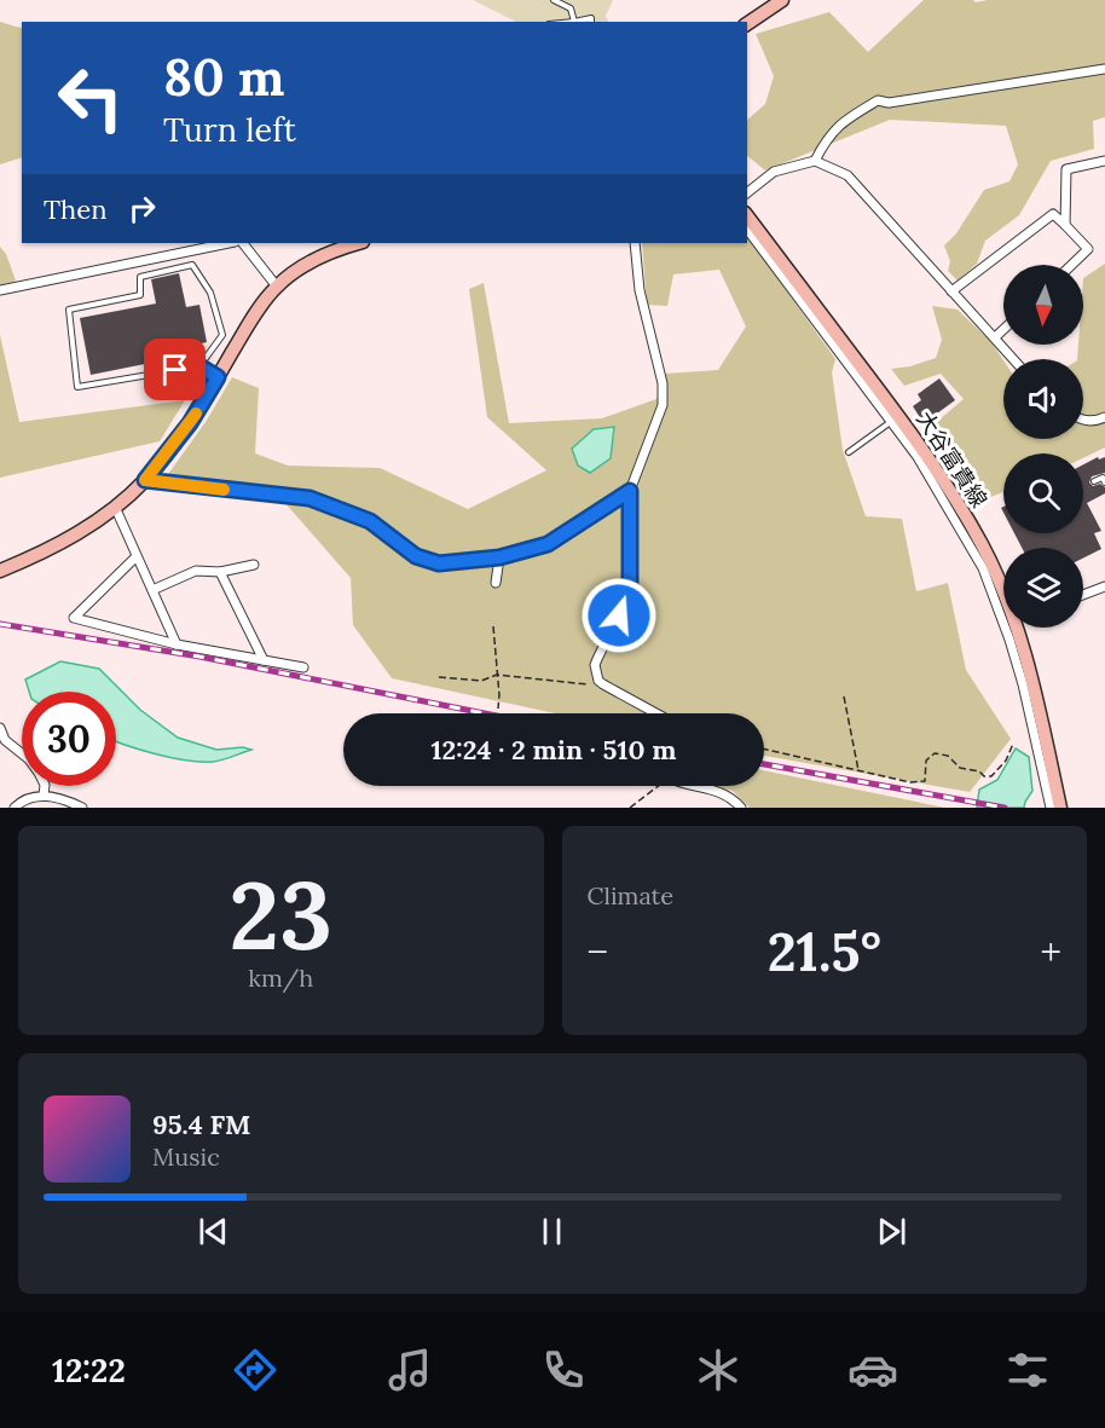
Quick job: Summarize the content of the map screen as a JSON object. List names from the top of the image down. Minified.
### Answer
{"streets":{"main road":["大谷富貴線"]},"north":"bottom","page":{"turn":["80 m","Turn left"],"then":"Then","limit":"30","trip":"12:24 · 2 min · 510 m","tile":[["23","km/h"],"Climate"],"heat":["−","21.5°","+"],"song":["95.4 FM","Music"],"tabs":"12:22"}}
